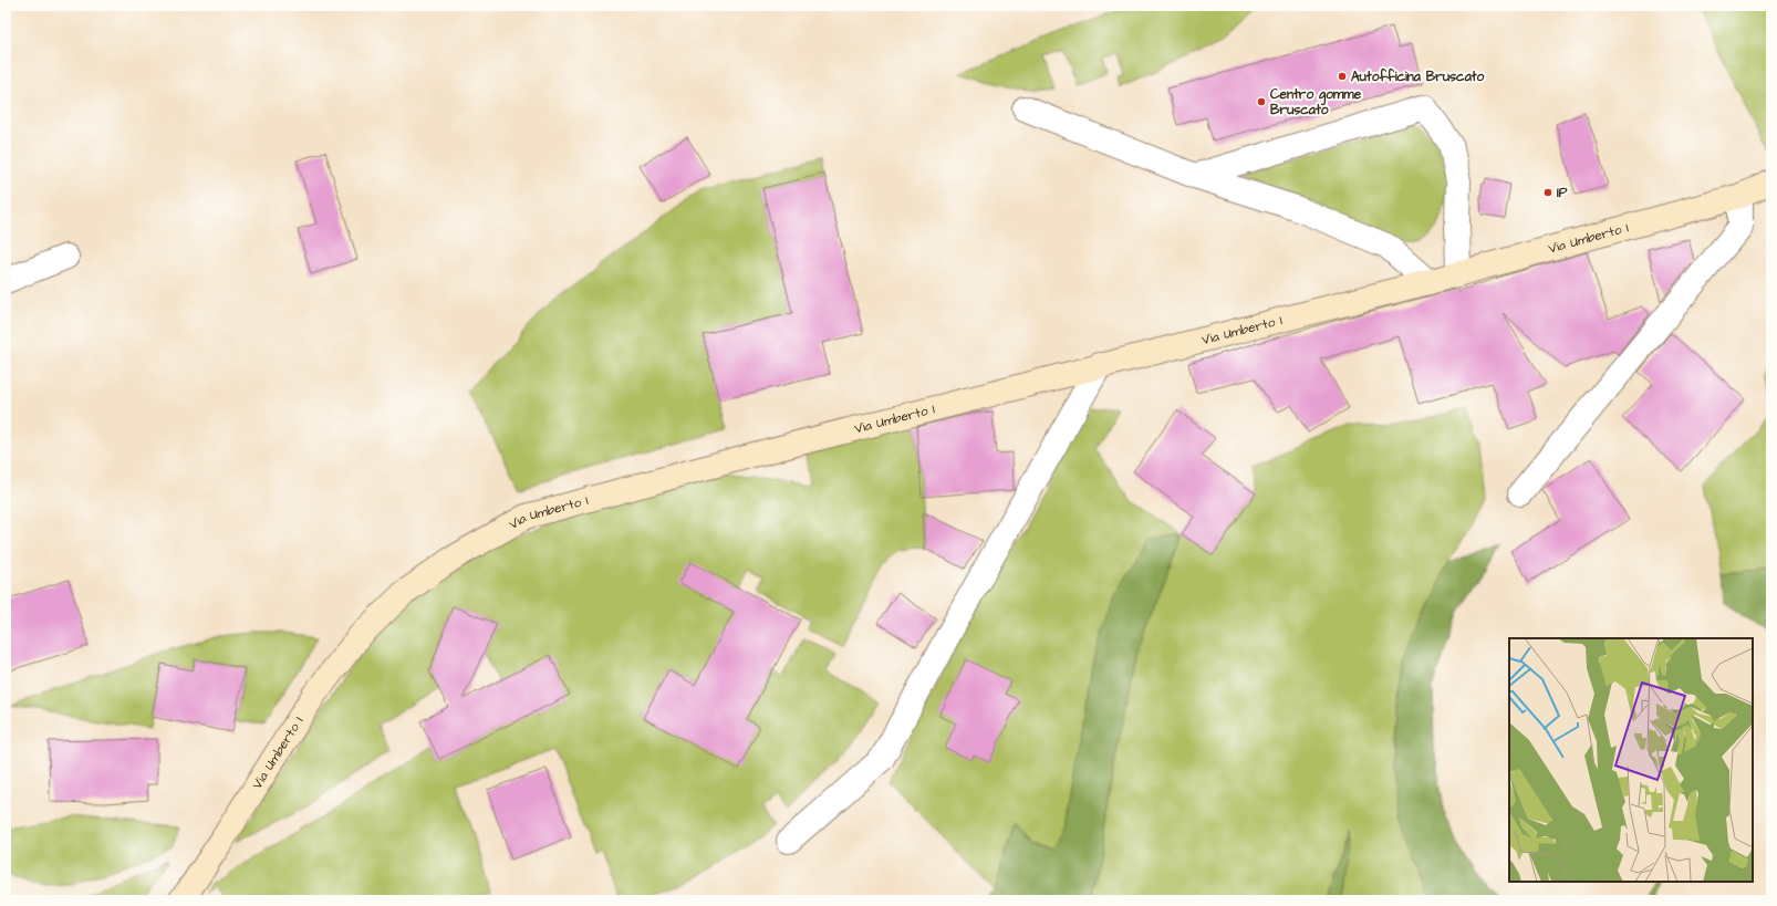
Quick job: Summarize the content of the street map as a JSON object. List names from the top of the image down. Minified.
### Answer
{"streets":{"main road":["Via Umberto I"]},"places":["Autofficina Bruscato","Centro gomme Bruscato","IP"]}
